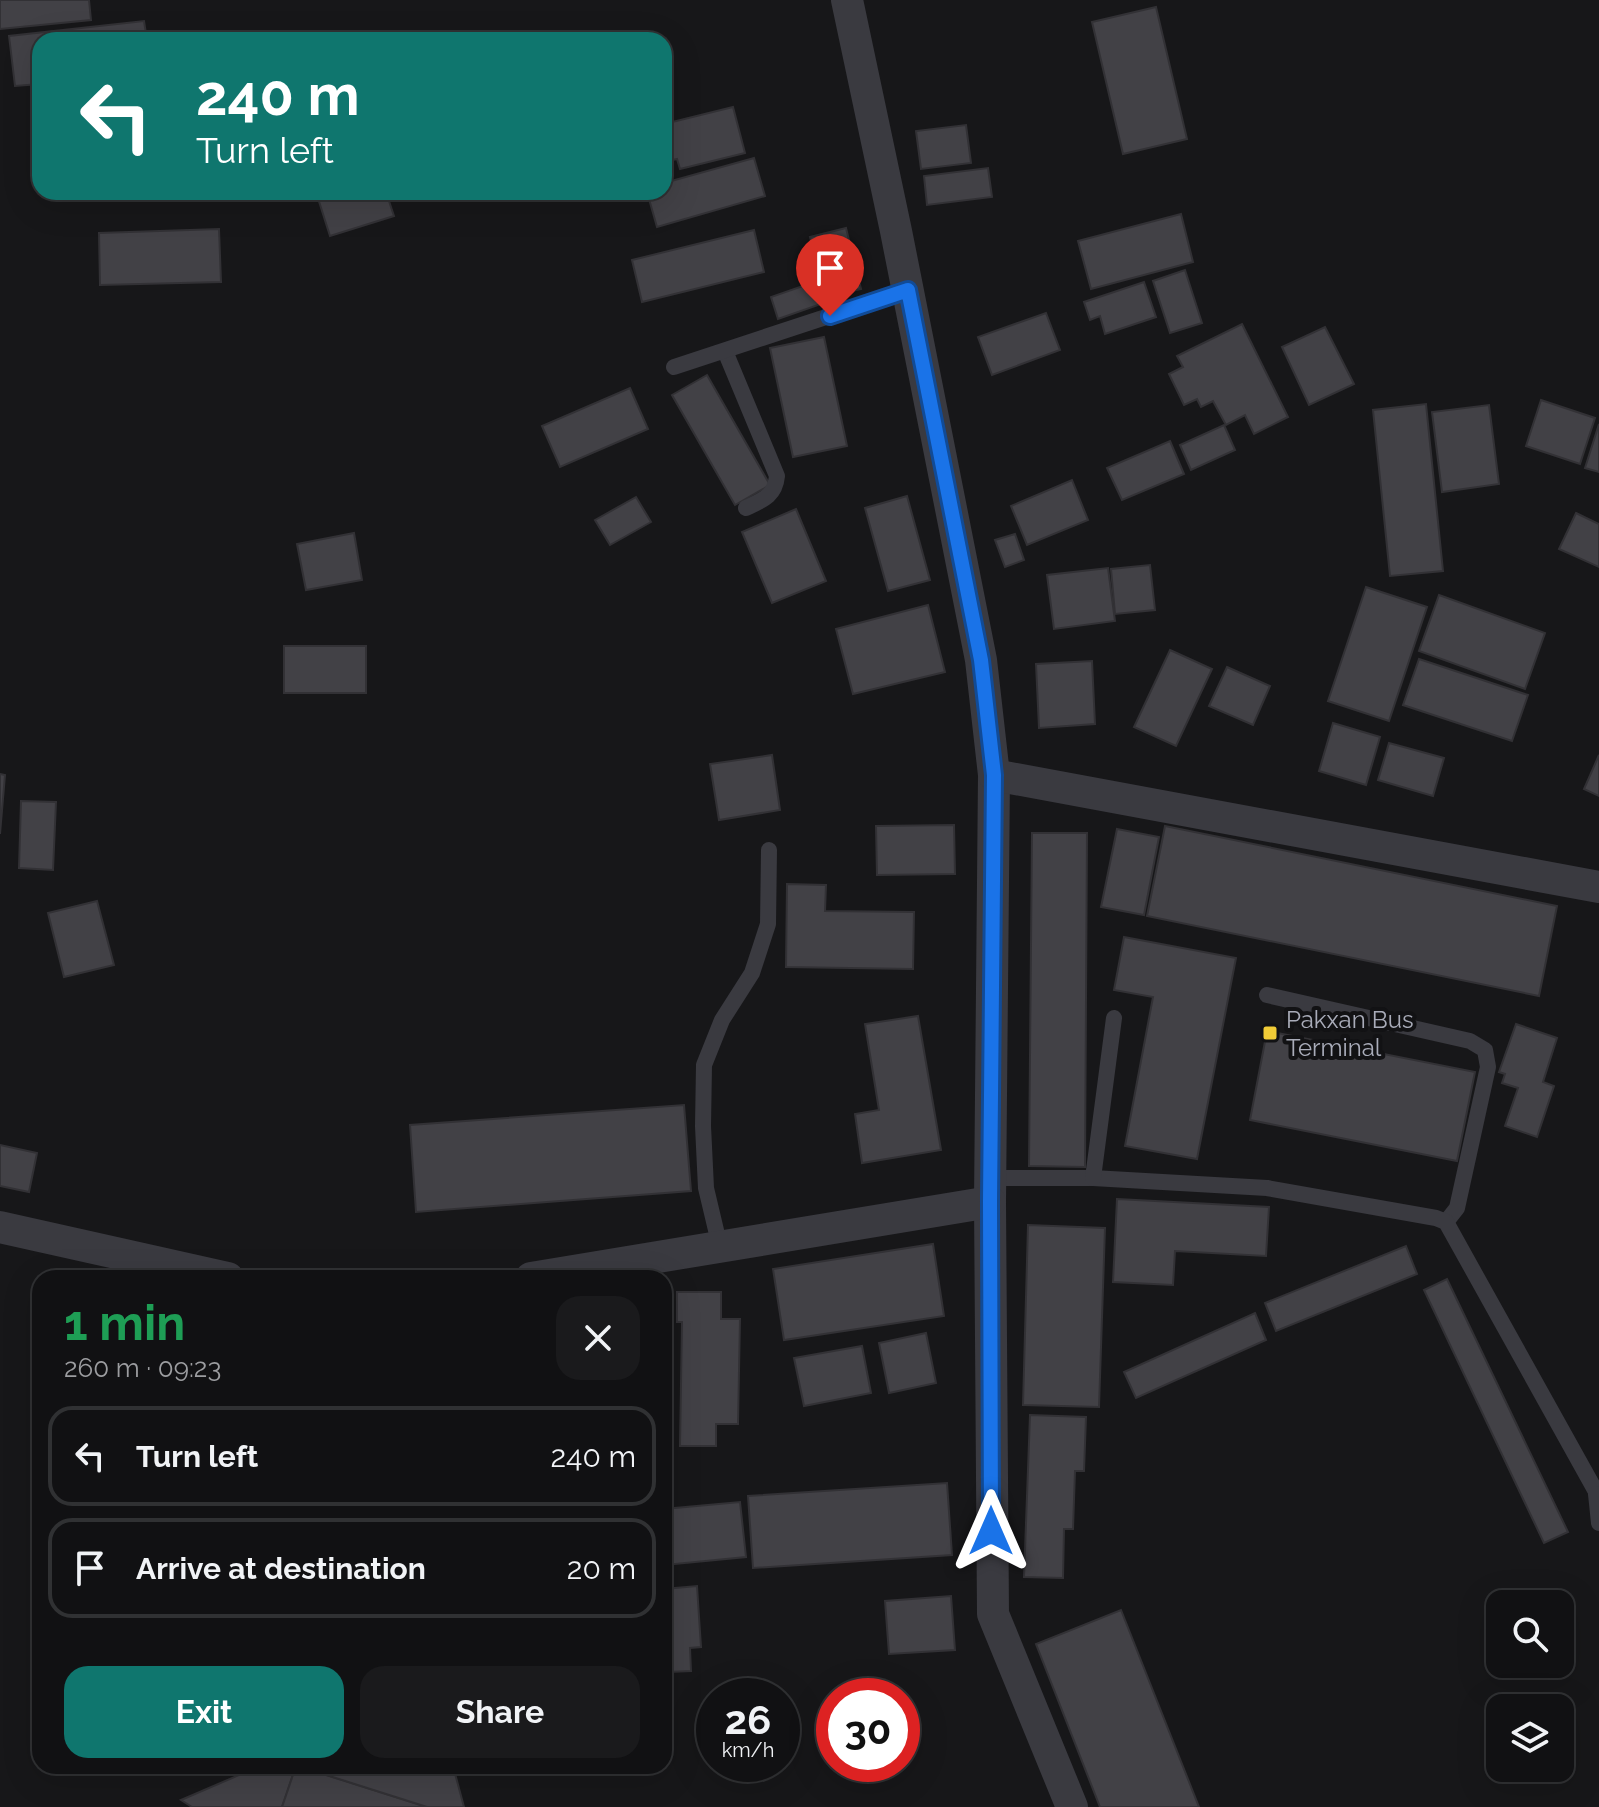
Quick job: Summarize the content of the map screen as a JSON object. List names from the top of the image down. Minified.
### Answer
{"places":{"transit":["Pakxan Bus Terminal"]},"page":{"turn":["240 m","Turn left"],"heading":["1 min","260 m · 09:23"],"list":[{"name":"Turn left","value":"240 m"},{"name":"Arrive at destination","value":"20 m"}],"buttons":["Exit","Share"],"speed":"26 km/h","limit":"30"}}
